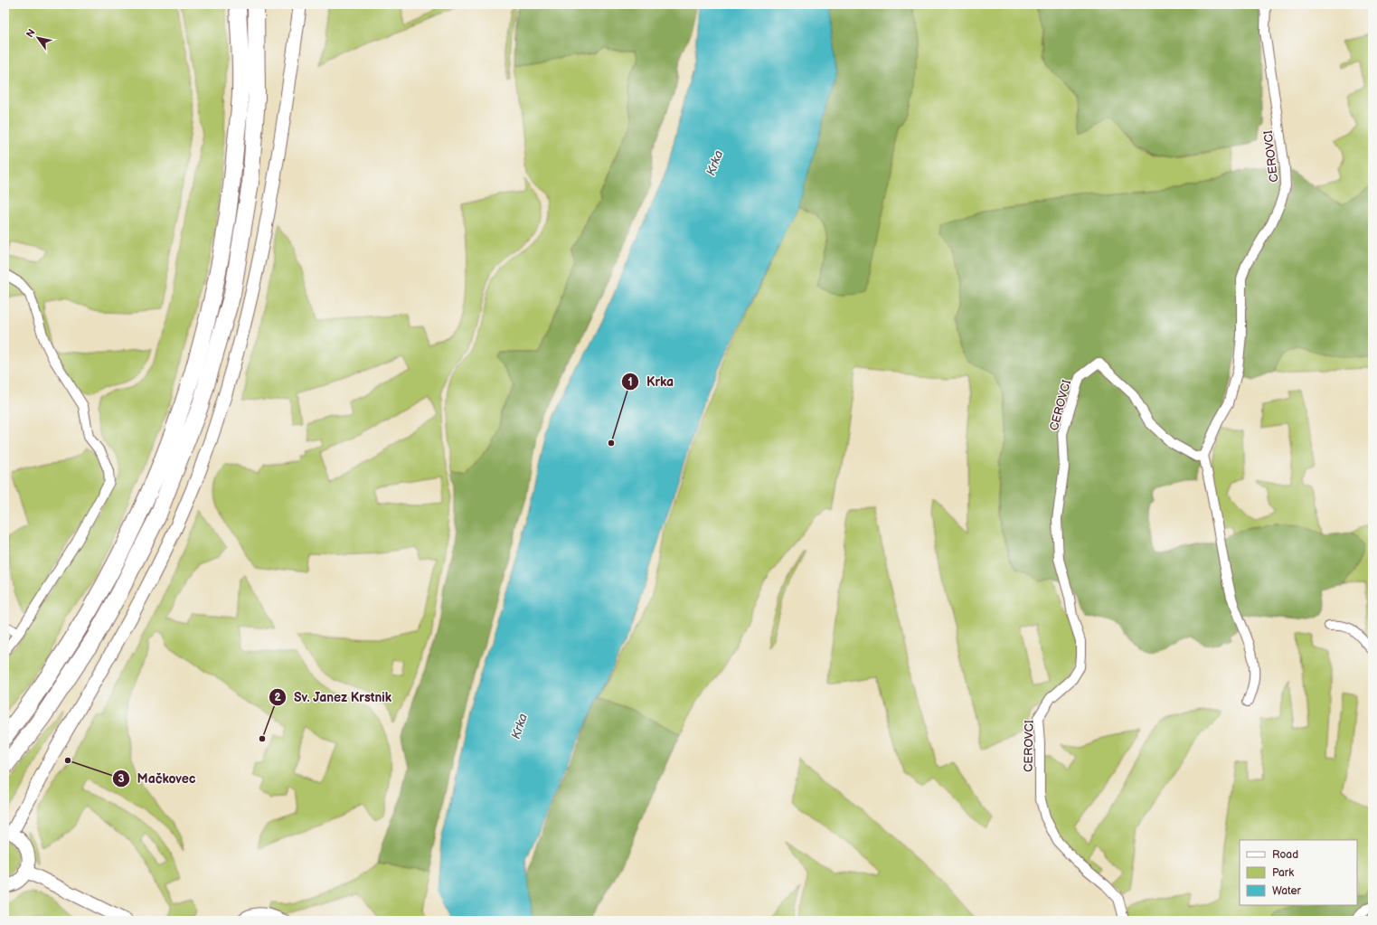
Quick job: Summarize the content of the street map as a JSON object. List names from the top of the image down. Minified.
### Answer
{"streets":{"street":["CEROVCI"]},"water":["Krka"],"places":["Krka","Sv. Janez Krstnik","Mačkovec"],"legend":["Road","Park","Water"],"north":"top left"}
